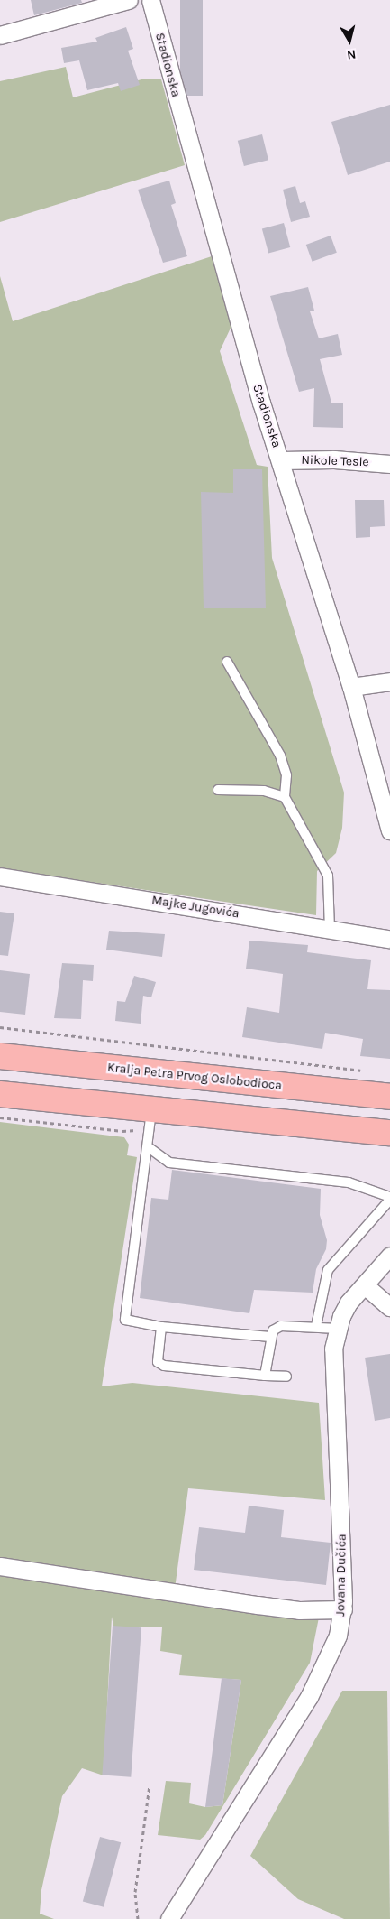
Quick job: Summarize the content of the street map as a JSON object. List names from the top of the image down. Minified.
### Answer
{"streets":{"main road":["Kralja Petra Prvog Oslobodioca"],"street":["Stadionska","Nikole Tesle","Majke Jugovića","Jovana Dučića"]},"crossings":[["Stadionska","Nikole Tesle"]],"north":"bottom"}
